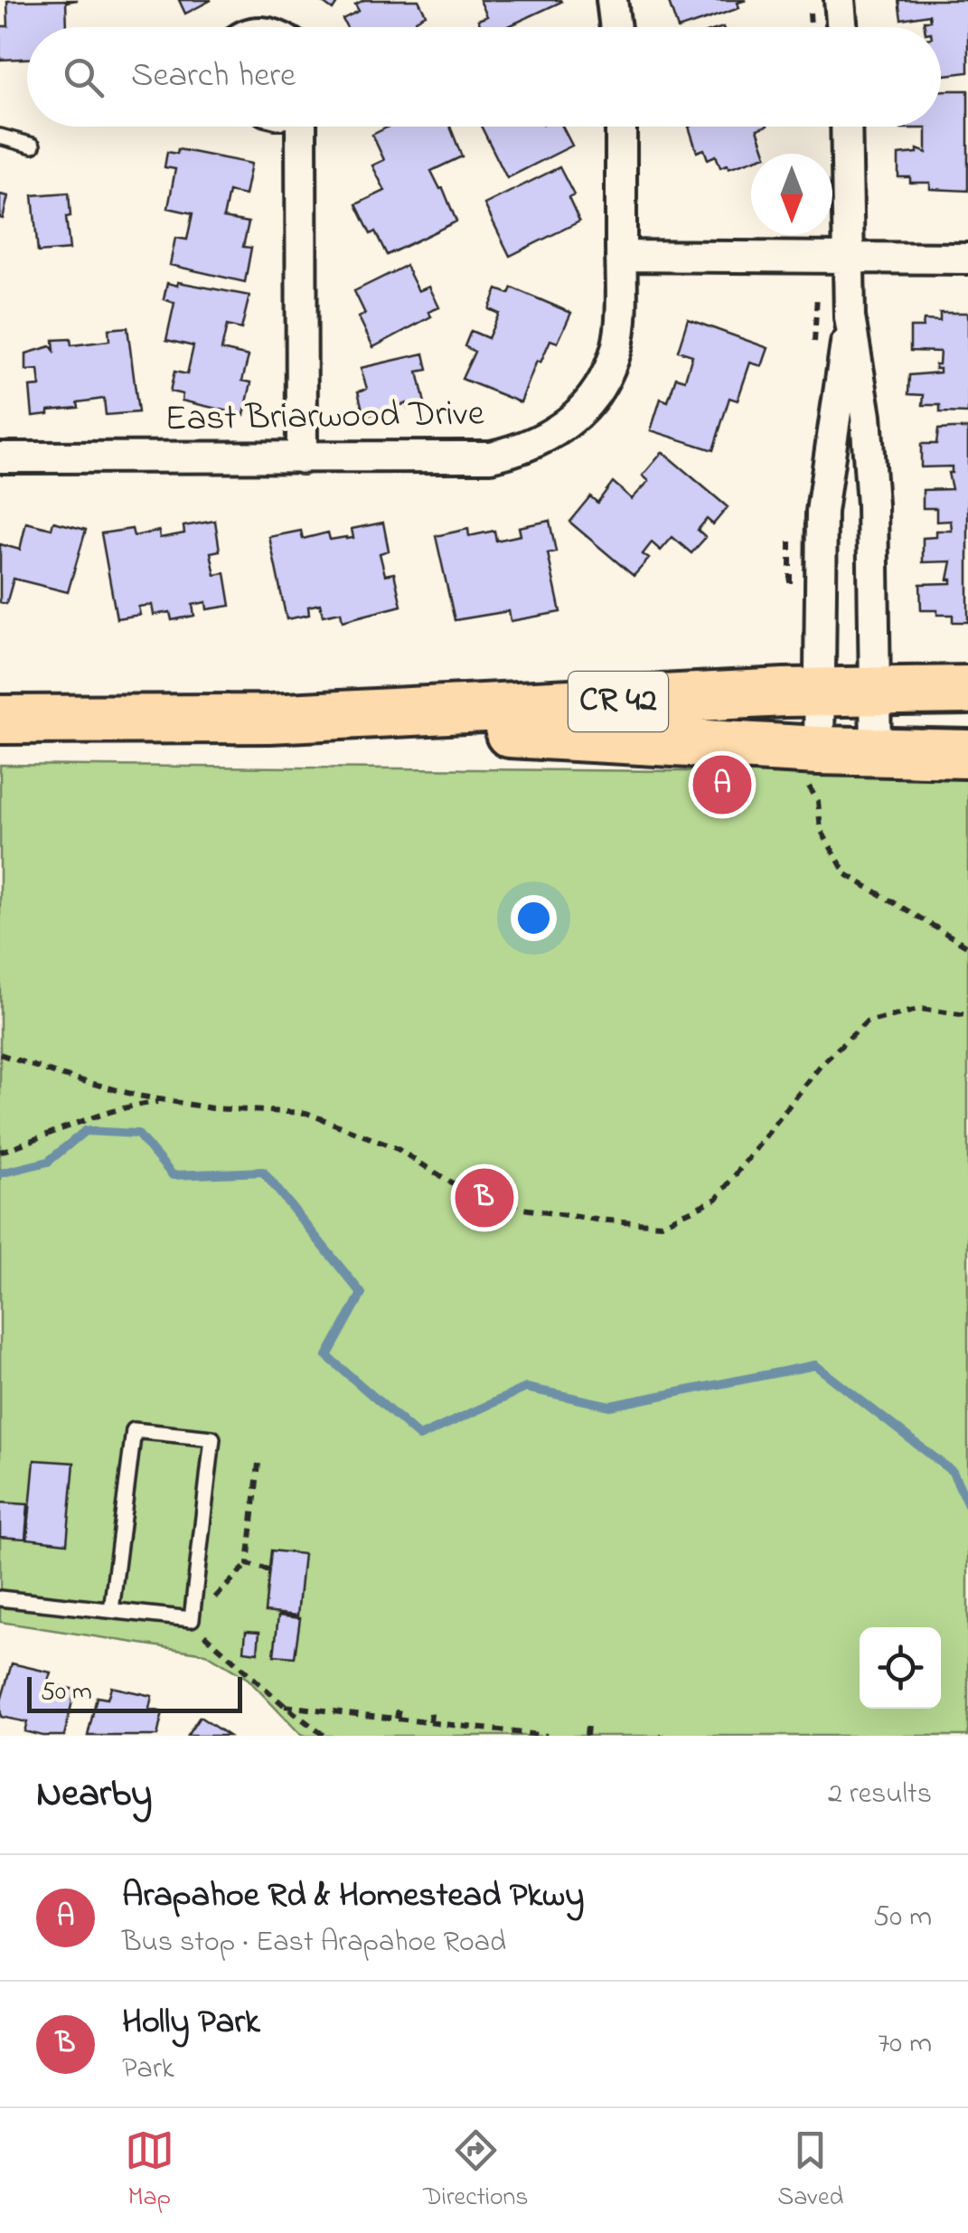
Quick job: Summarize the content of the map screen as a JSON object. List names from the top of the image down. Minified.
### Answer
{"streets":{"main road":["CR 42"],"street":["East Briarwood Drive"]},"scale_bar":"50 m","north":"bottom","page":{"search":"Search here","pins":["A","B"],"scale":"50 m","heading":["Nearby","2 results"],"list":[{"mark":"A","name":"Arapahoe Rd & Homestead Pkwy","note":"Bus stop · East Arapahoe Road","value":"50 m"},{"mark":"B","name":"Holly Park","note":"Park","value":"70 m"}],"nav":["Map","Directions","Saved"]}}
